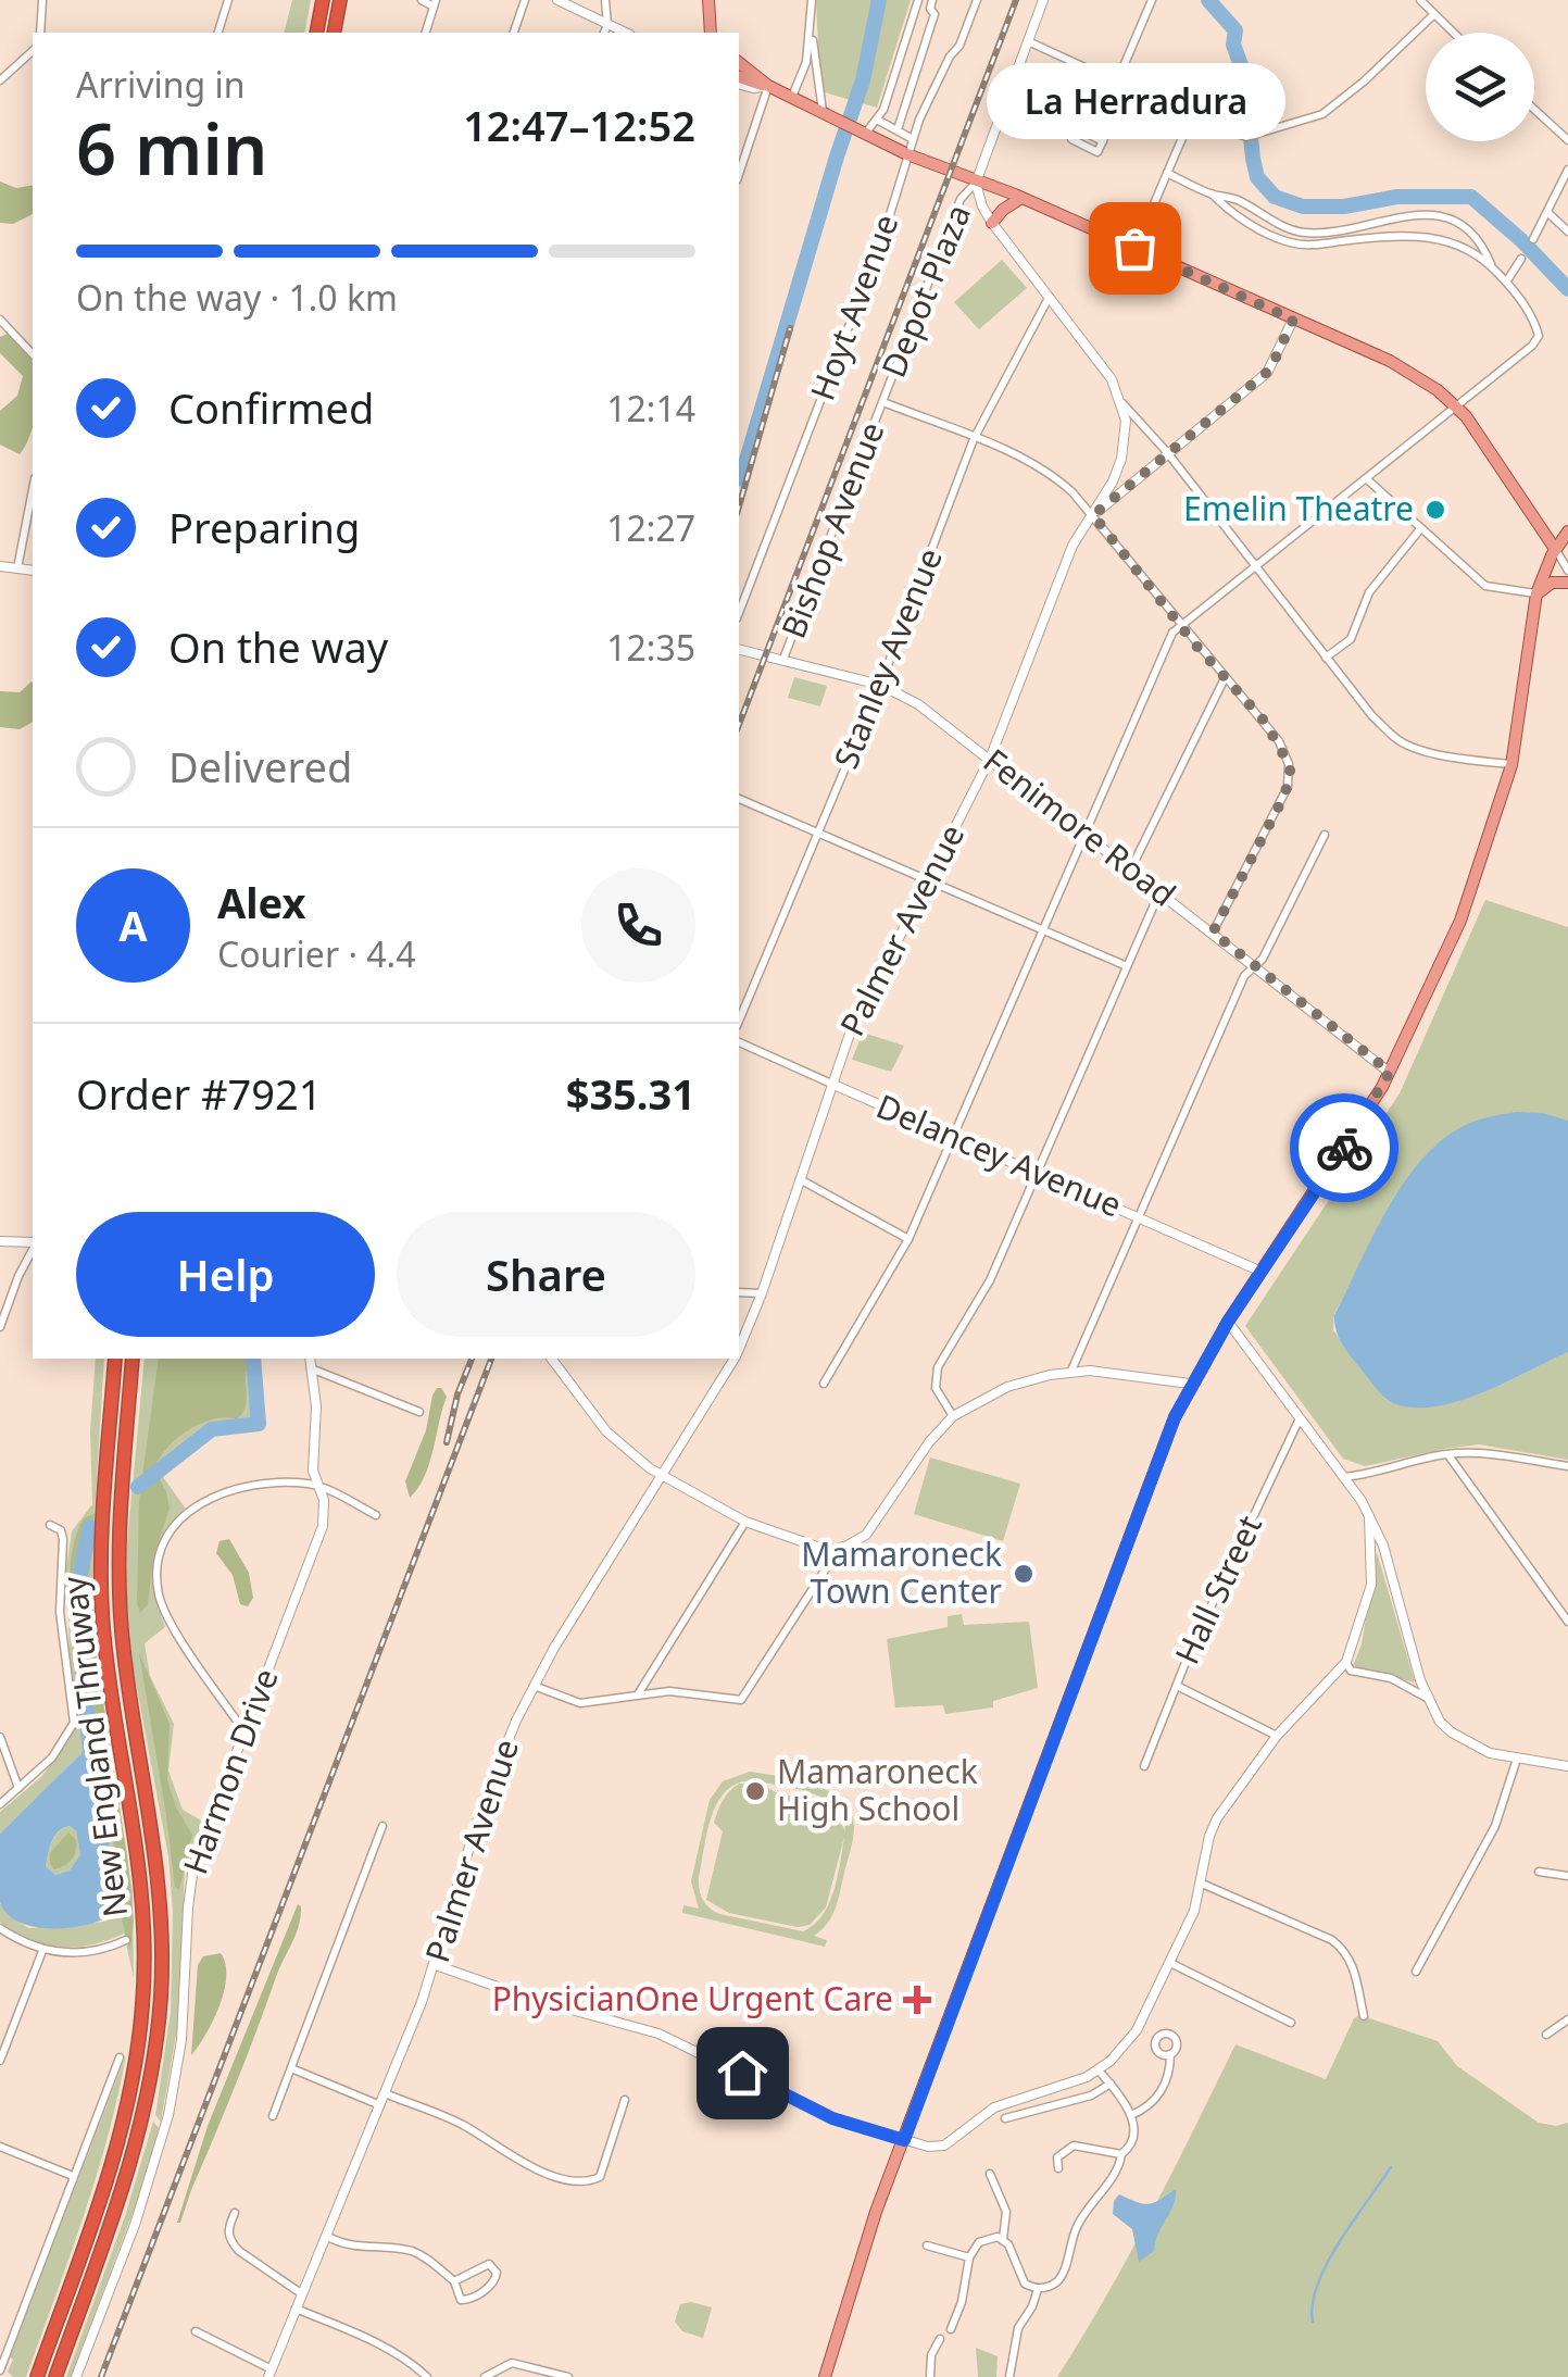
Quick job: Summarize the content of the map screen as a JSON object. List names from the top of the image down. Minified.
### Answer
{"streets":{"highway":["New England Thruway"],"street":["Depot Plaza","Hoyt Avenue","Bishop Avenue","Stanley Avenue","Fenimore Road","Palmer Avenue","Delancey Avenue","Hall Street","Harmon Drive"]},"crossings":[["Depot Plaza","Bishop Avenue"],["Bishop Avenue","Fenimore Road"],["Stanley Avenue","Fenimore Road"],["Fenimore Road","Palmer Avenue"],["Palmer Avenue","Delancey Avenue"]],"places":{"other":["La Herradura","Emelin Theatre","Mamaroneck Town Center","Mamaroneck High School"],"health":["PhysicianOne Urgent Care"]},"page":{"heading":["6 min","Arriving in","12:47–12:52"],"panel":["Alex","Courier · 4.4","Order #7921","$35.31"],"bubble":"La Herradura","bar":"On the way · 1.0 km","list":[["Confirmed","12:14"],["Preparing","12:27"],["On the way","12:35"],"Delivered"],"round":"A","buttons":["Help","Share"]}}
